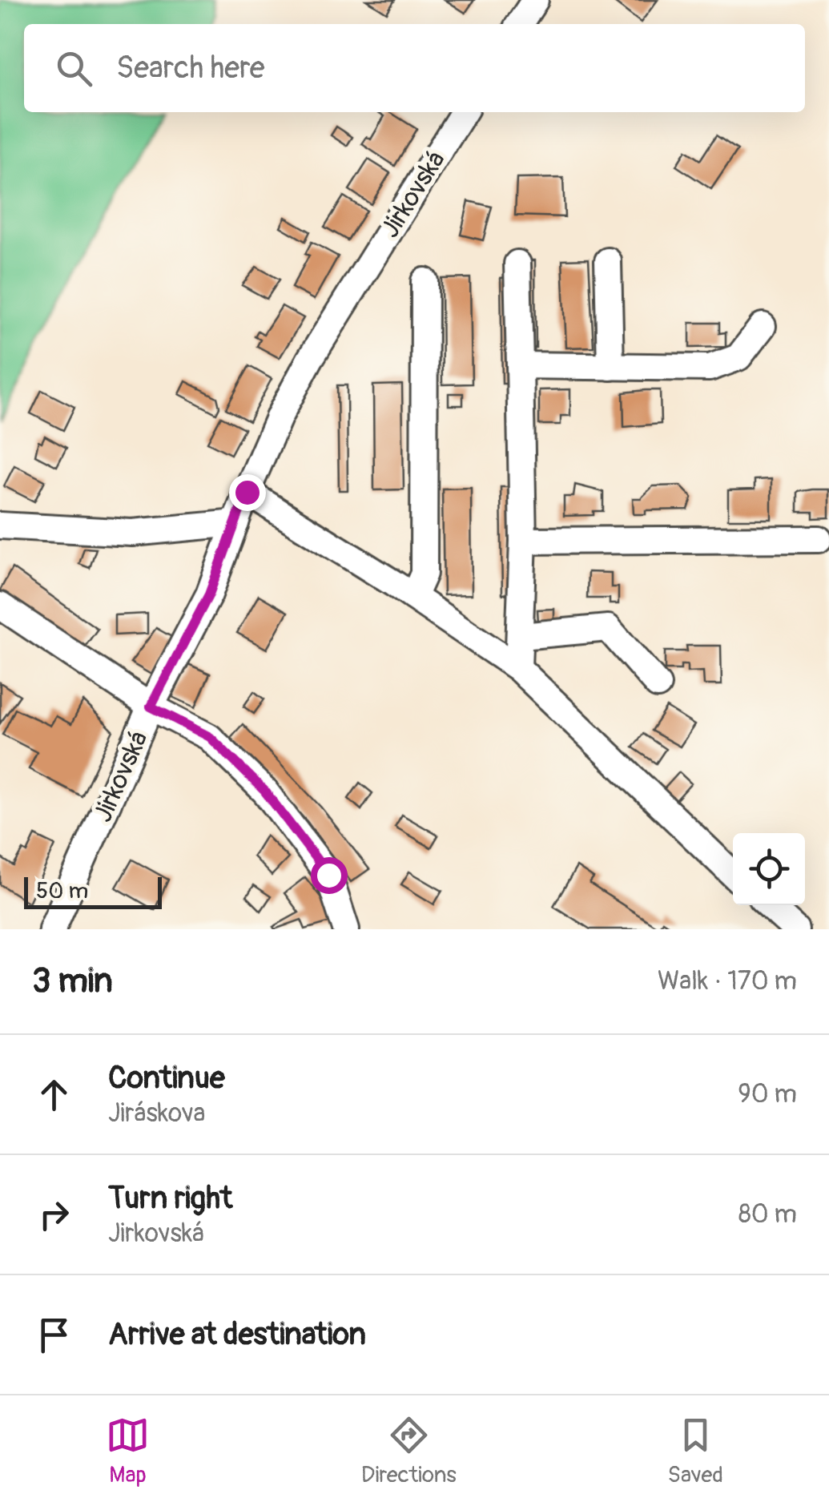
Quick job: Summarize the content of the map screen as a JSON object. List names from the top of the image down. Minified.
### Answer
{"streets":{"street":["Jirkovská"]},"scale_bar":"50 m","page":{"search":"Search here","scale":"50 m","heading":["3 min","Walk · 170 m"],"list":[["Continue","Jiráskova","90 m"],["Turn right","Jirkovská","80 m"],"Arrive at destination"],"nav":["Map","Directions","Saved"]}}
